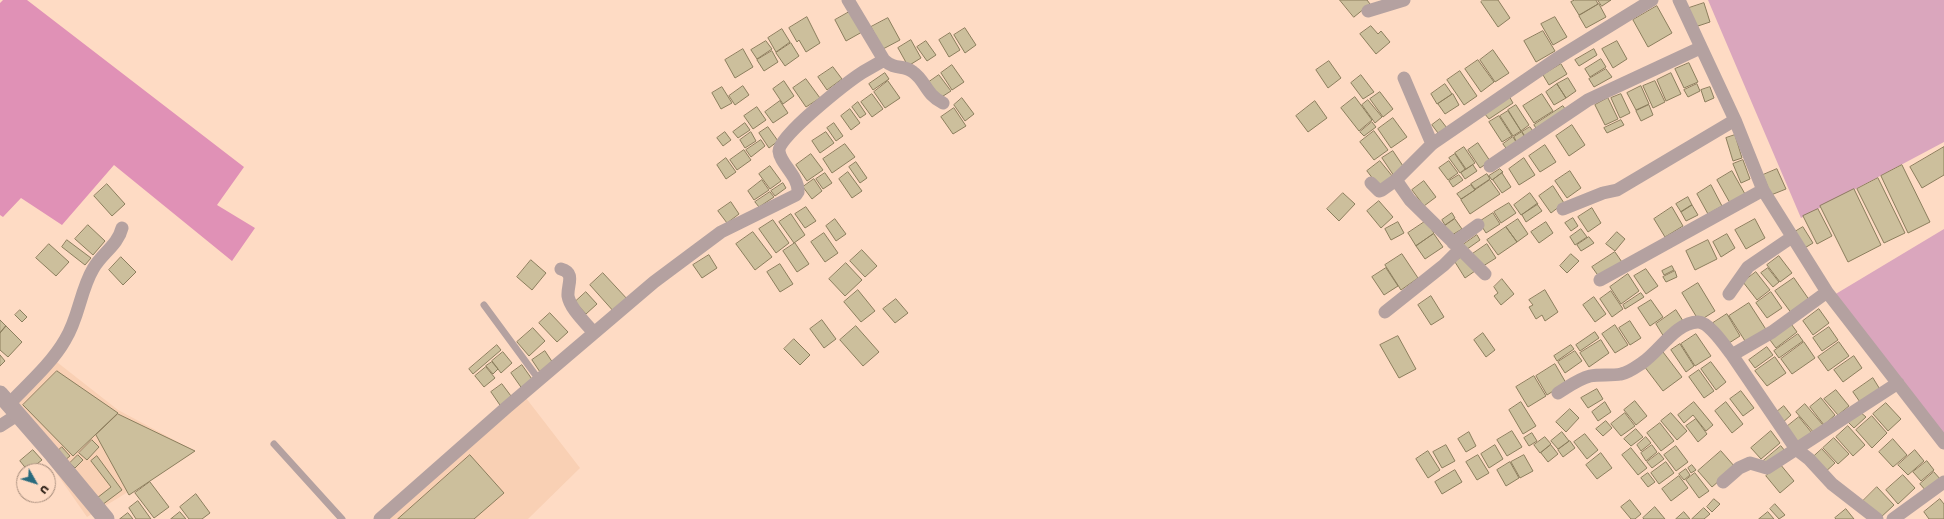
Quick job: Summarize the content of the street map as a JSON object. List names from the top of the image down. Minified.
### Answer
{"north":"bottom right"}
